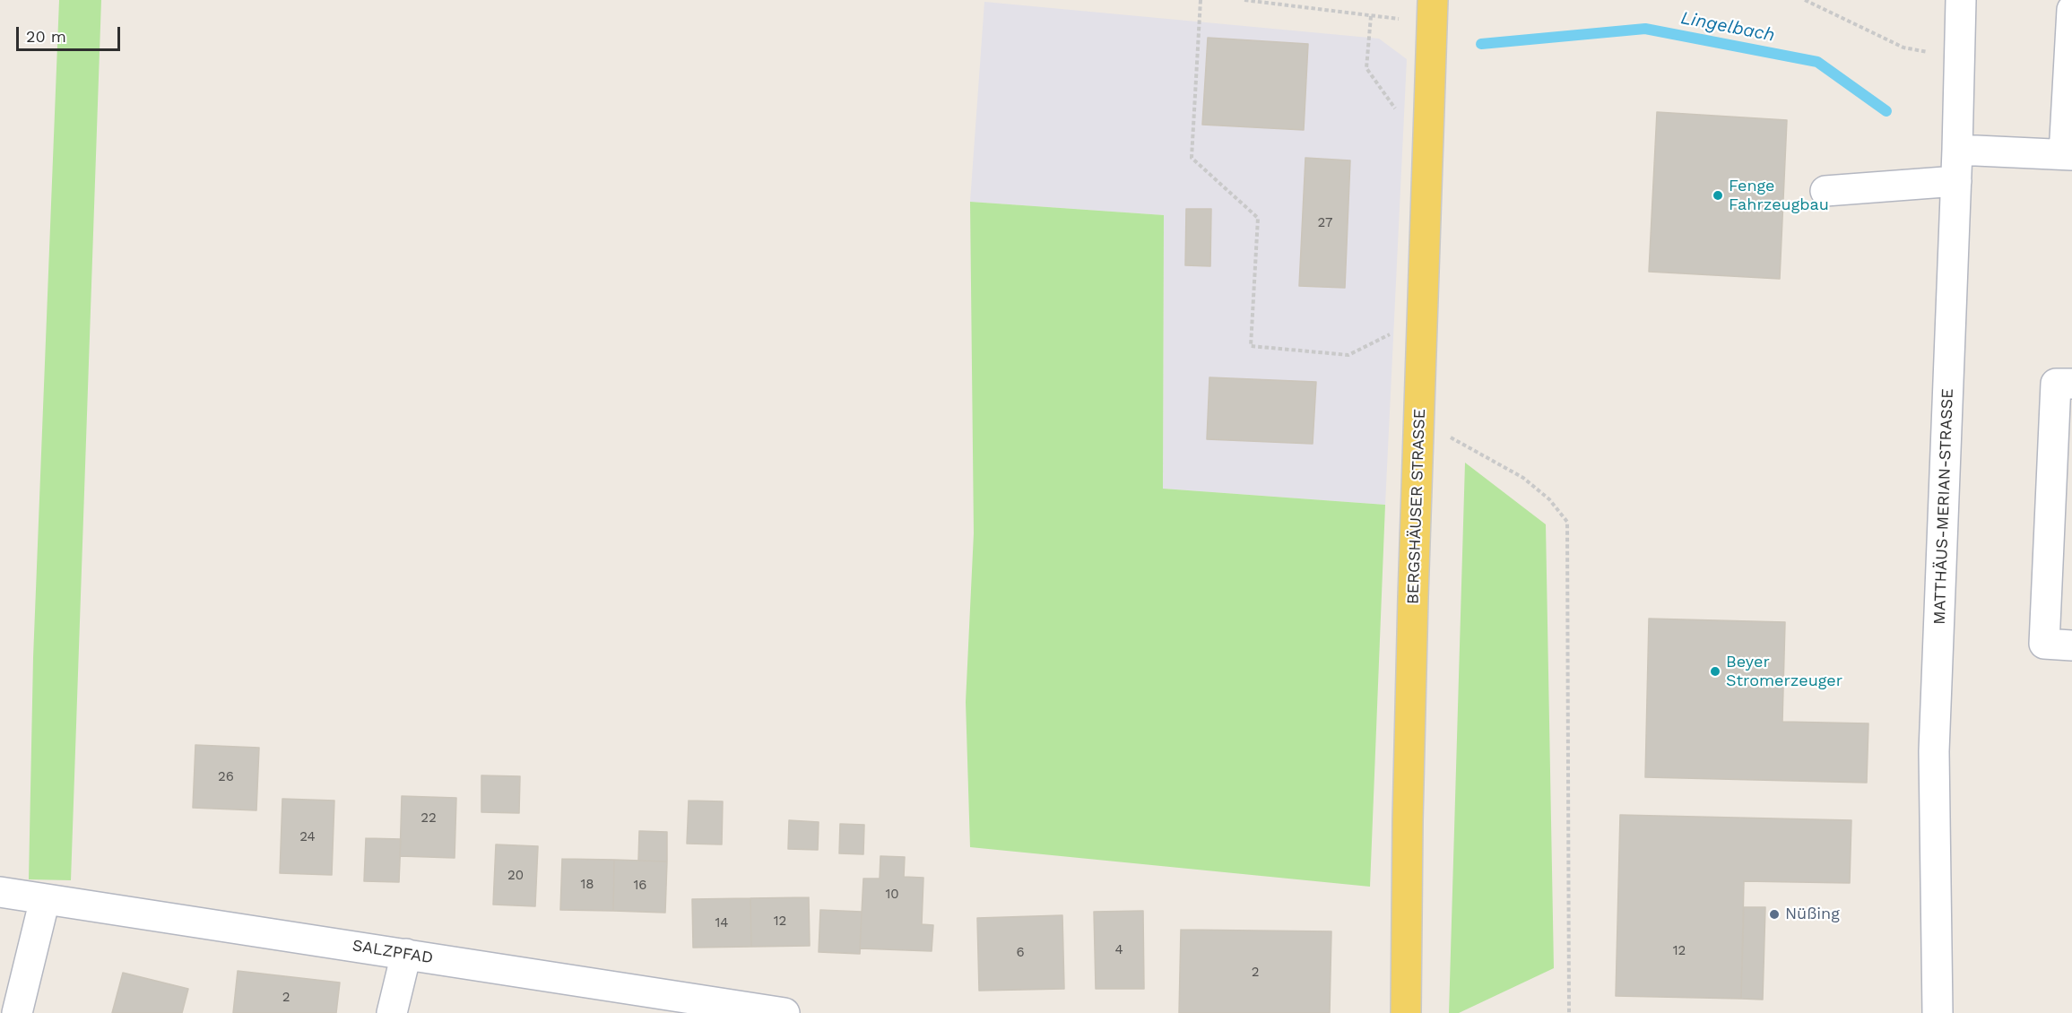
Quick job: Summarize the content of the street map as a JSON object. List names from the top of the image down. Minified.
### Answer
{"streets":{"main road":["BERGSHÄUSER STRASSE"],"street":["MATTHÄUS-MERIAN-STRASSE","SALZPFAD"]},"water":["Lingelbach"],"places":["Fenge Fahrzeugbau","Beyer Stromerzeuger","Nüßing"],"house_numbers":["27","26","22","24","20","18","16","10","12","14","4","12","6","2","2"],"scale_bar":"20 m"}
